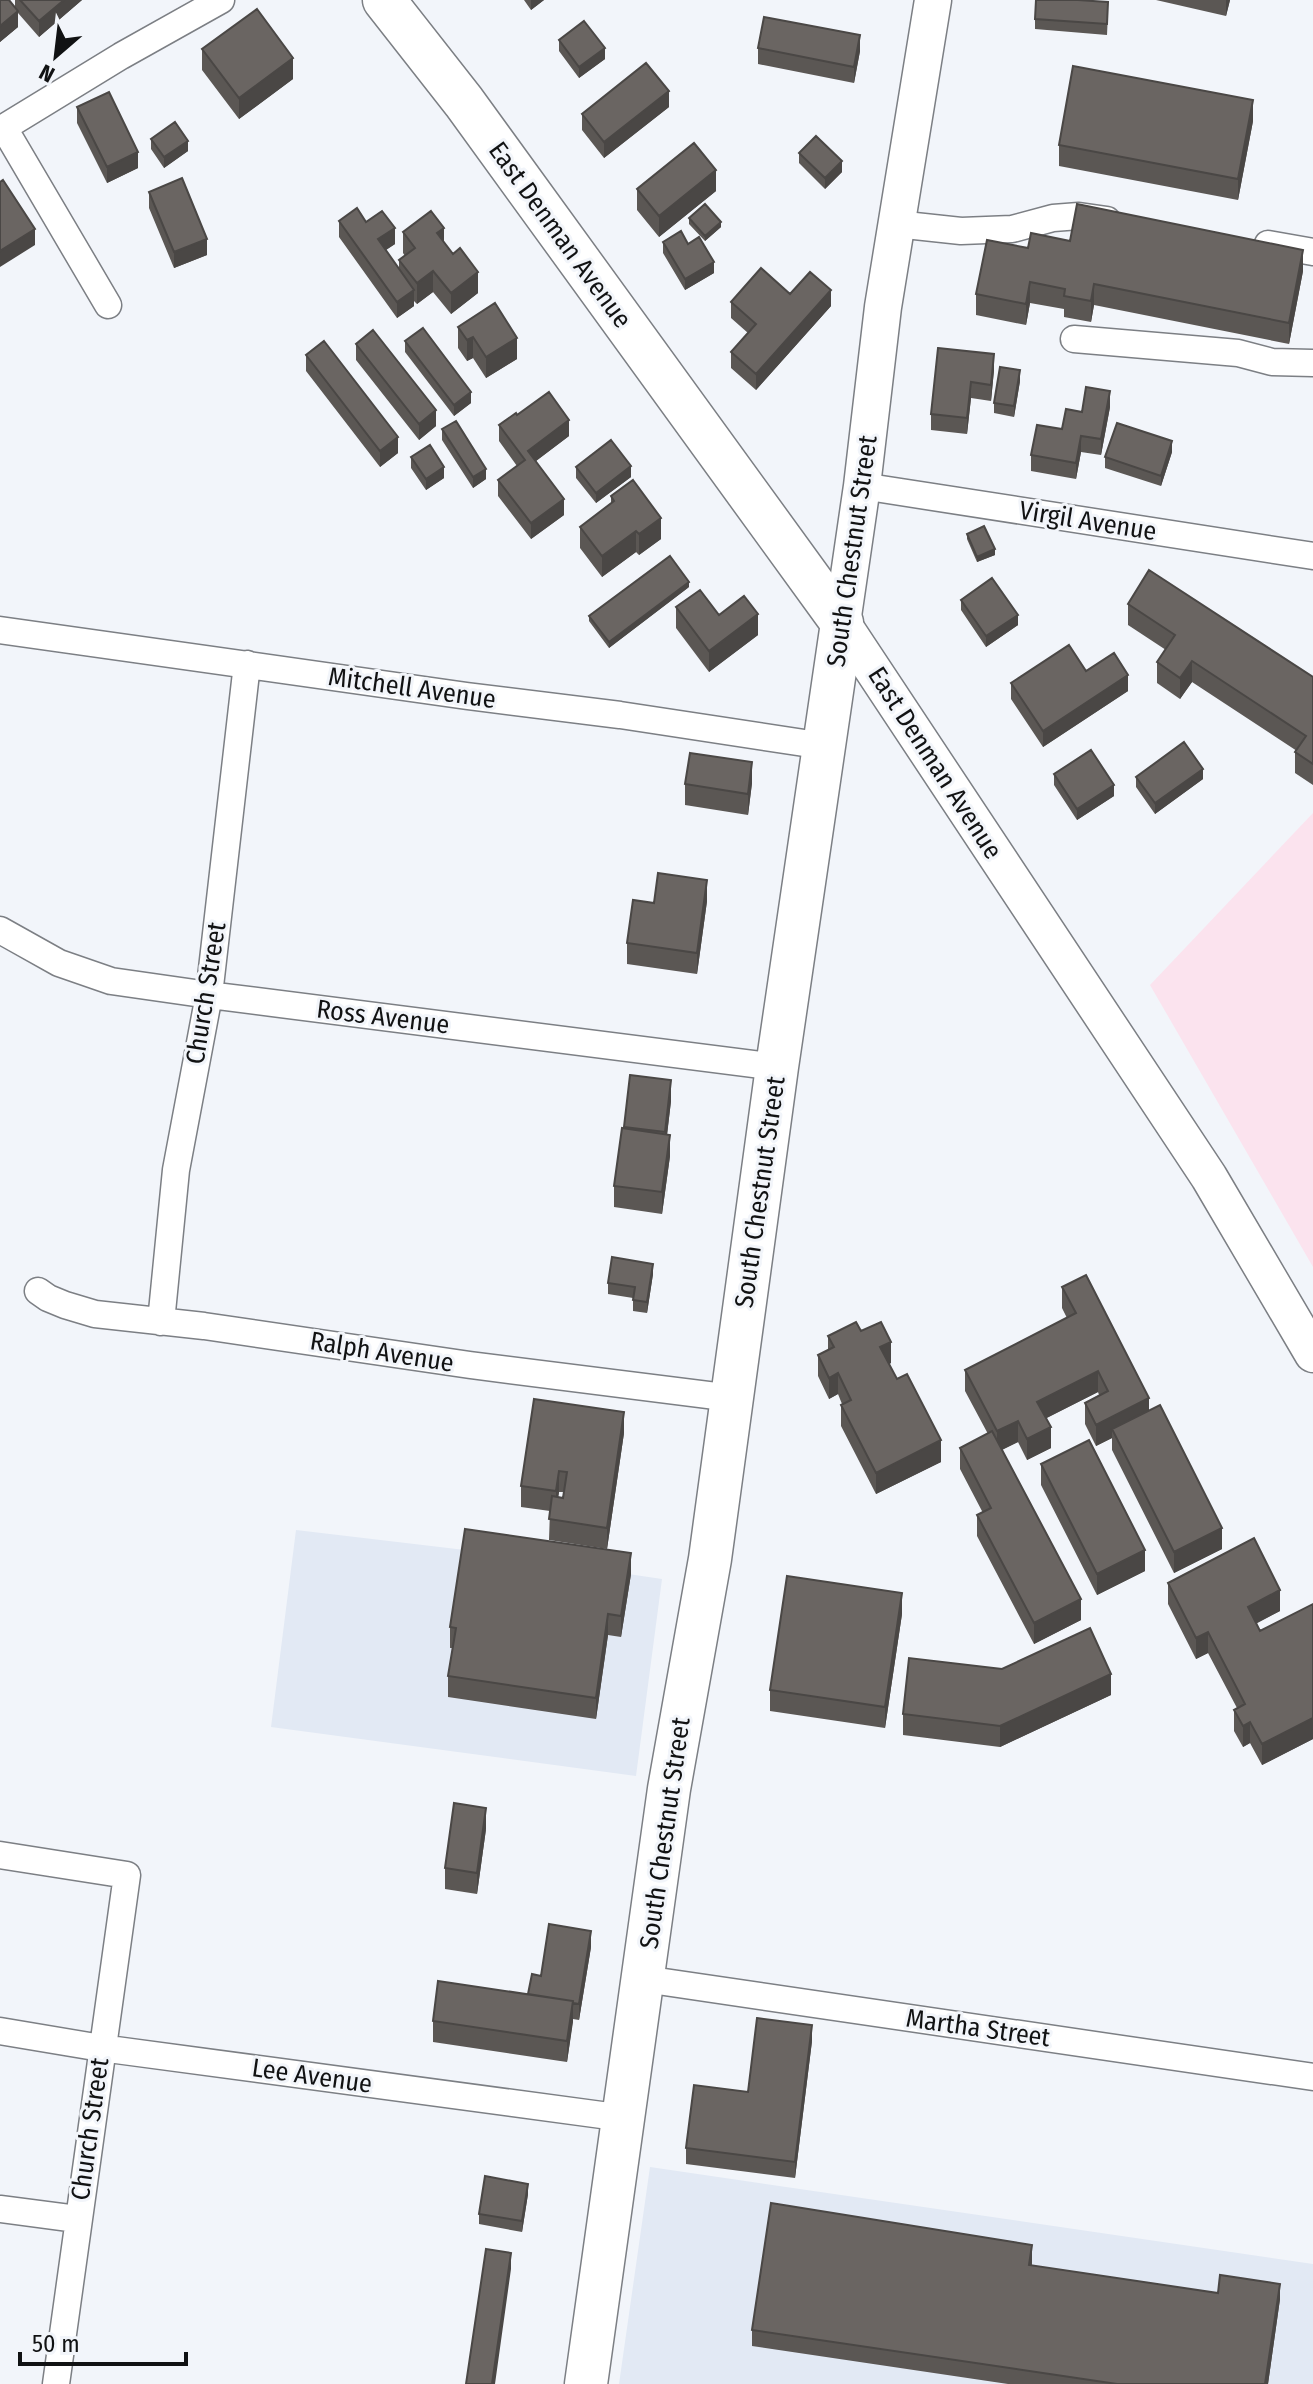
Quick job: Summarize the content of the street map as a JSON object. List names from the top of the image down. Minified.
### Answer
{"streets":{"main road":["East Denman Avenue","South Chestnut Street"],"street":["Virgil Avenue","Mitchell Avenue","Church Street","Ross Avenue","Ralph Avenue","Martha Street","Lee Avenue"]},"crossings":[["East Denman Avenue","South Chestnut Street"],["Virgil Avenue","South Chestnut Street"],["South Chestnut Street","Mitchell Avenue"],["South Chestnut Street","Ross Avenue"],["South Chestnut Street","Ralph Avenue"],["South Chestnut Street","Martha Street"],["South Chestnut Street","Lee Avenue"],["Mitchell Avenue","Church Street"],["Church Street","Ross Avenue"],["Church Street","Ralph Avenue"],["Church Street","Lee Avenue"]],"scale_bar":"50 m","north":"bottom left"}
